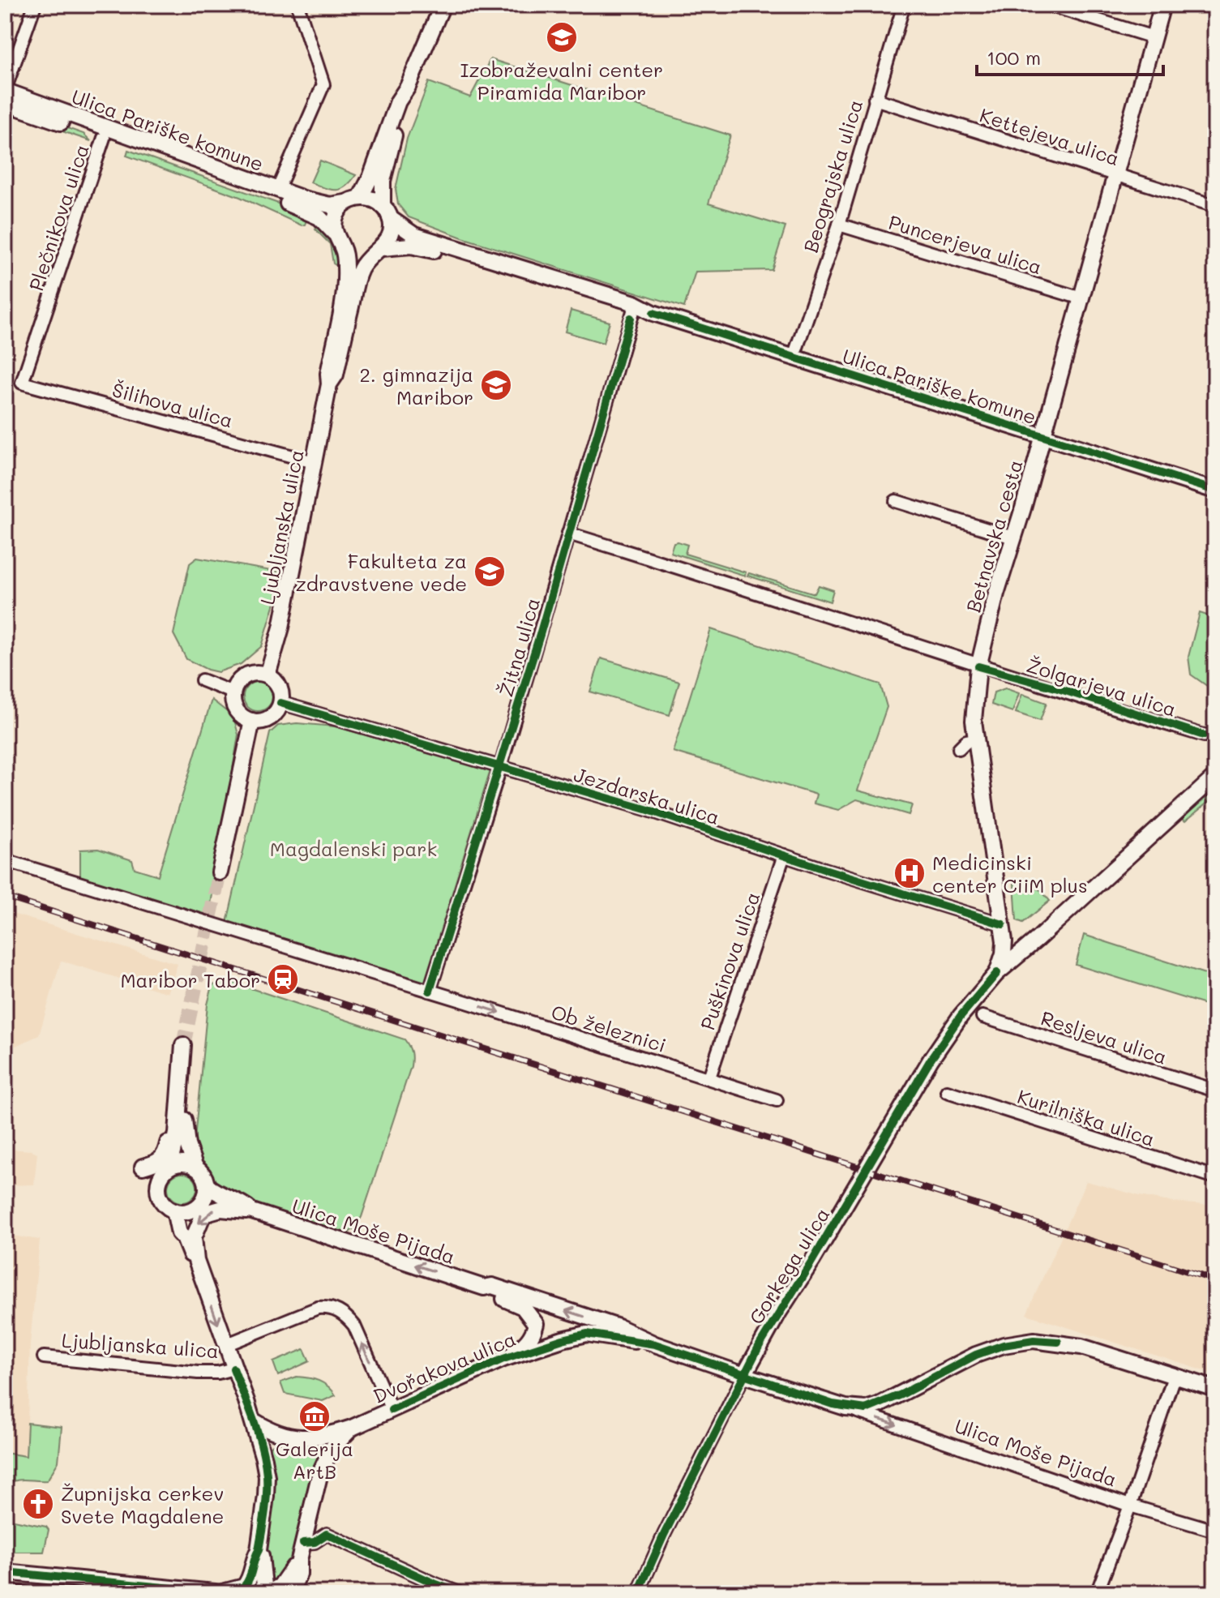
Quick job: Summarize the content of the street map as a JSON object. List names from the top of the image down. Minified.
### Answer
{"streets":{"street":["Ulica Pariške komune","Kettejeva ulica","Beograjska ulica","Plečnikova ulica","Puncerjeva ulica","Šilihova ulica","Ljubljanska ulica","Betnavska cesta","Žitna ulica","Žolgarjeva ulica","Jezdarska ulica","Puškinova ulica","Ob železnici","Resljeva ulica","Kurilniška ulica","Ulica Moše Pijada","Gorkega ulica","Dvořakova ulica"]},"crossings":[["Ulica Pariške komune","Beograjska ulica"],["Ulica Pariške komune","Betnavska cesta"],["Ulica Pariške komune","Žitna ulica"],["Kettejeva ulica","Beograjska ulica"],["Kettejeva ulica","Betnavska cesta"],["Beograjska ulica","Puncerjeva ulica"],["Plečnikova ulica","Šilihova ulica"],["Puncerjeva ulica","Betnavska cesta"],["Šilihova ulica","Ljubljanska ulica"],["Ljubljanska ulica","Jezdarska ulica"],["Ljubljanska ulica","Dvořakova ulica"],["Betnavska cesta","Žolgarjeva ulica"],["Betnavska cesta","Jezdarska ulica"],["Betnavska cesta","Gorkega ulica"],["Žitna ulica","Žolgarjeva ulica"],["Žitna ulica","Jezdarska ulica"],["Žitna ulica","Ob železnici"],["Jezdarska ulica","Puškinova ulica"],["Puškinova ulica","Ob železnici"]],"one_way":["Ob železnici"],"parks":["Magdalenski park"],"places":{"school or university":["Izobraževalni center Piramida Maribor","2. gimnazija Maribor","Fakulteta za zdravstvene vede"],"hospital":["Medicinski center CiiM plus"],"station":["Maribor Tabor"],"museum":["Galerija ArtB"],"church":["Župnijska cerkev Svete Magdalene"]},"scale_bar":"100 m"}
